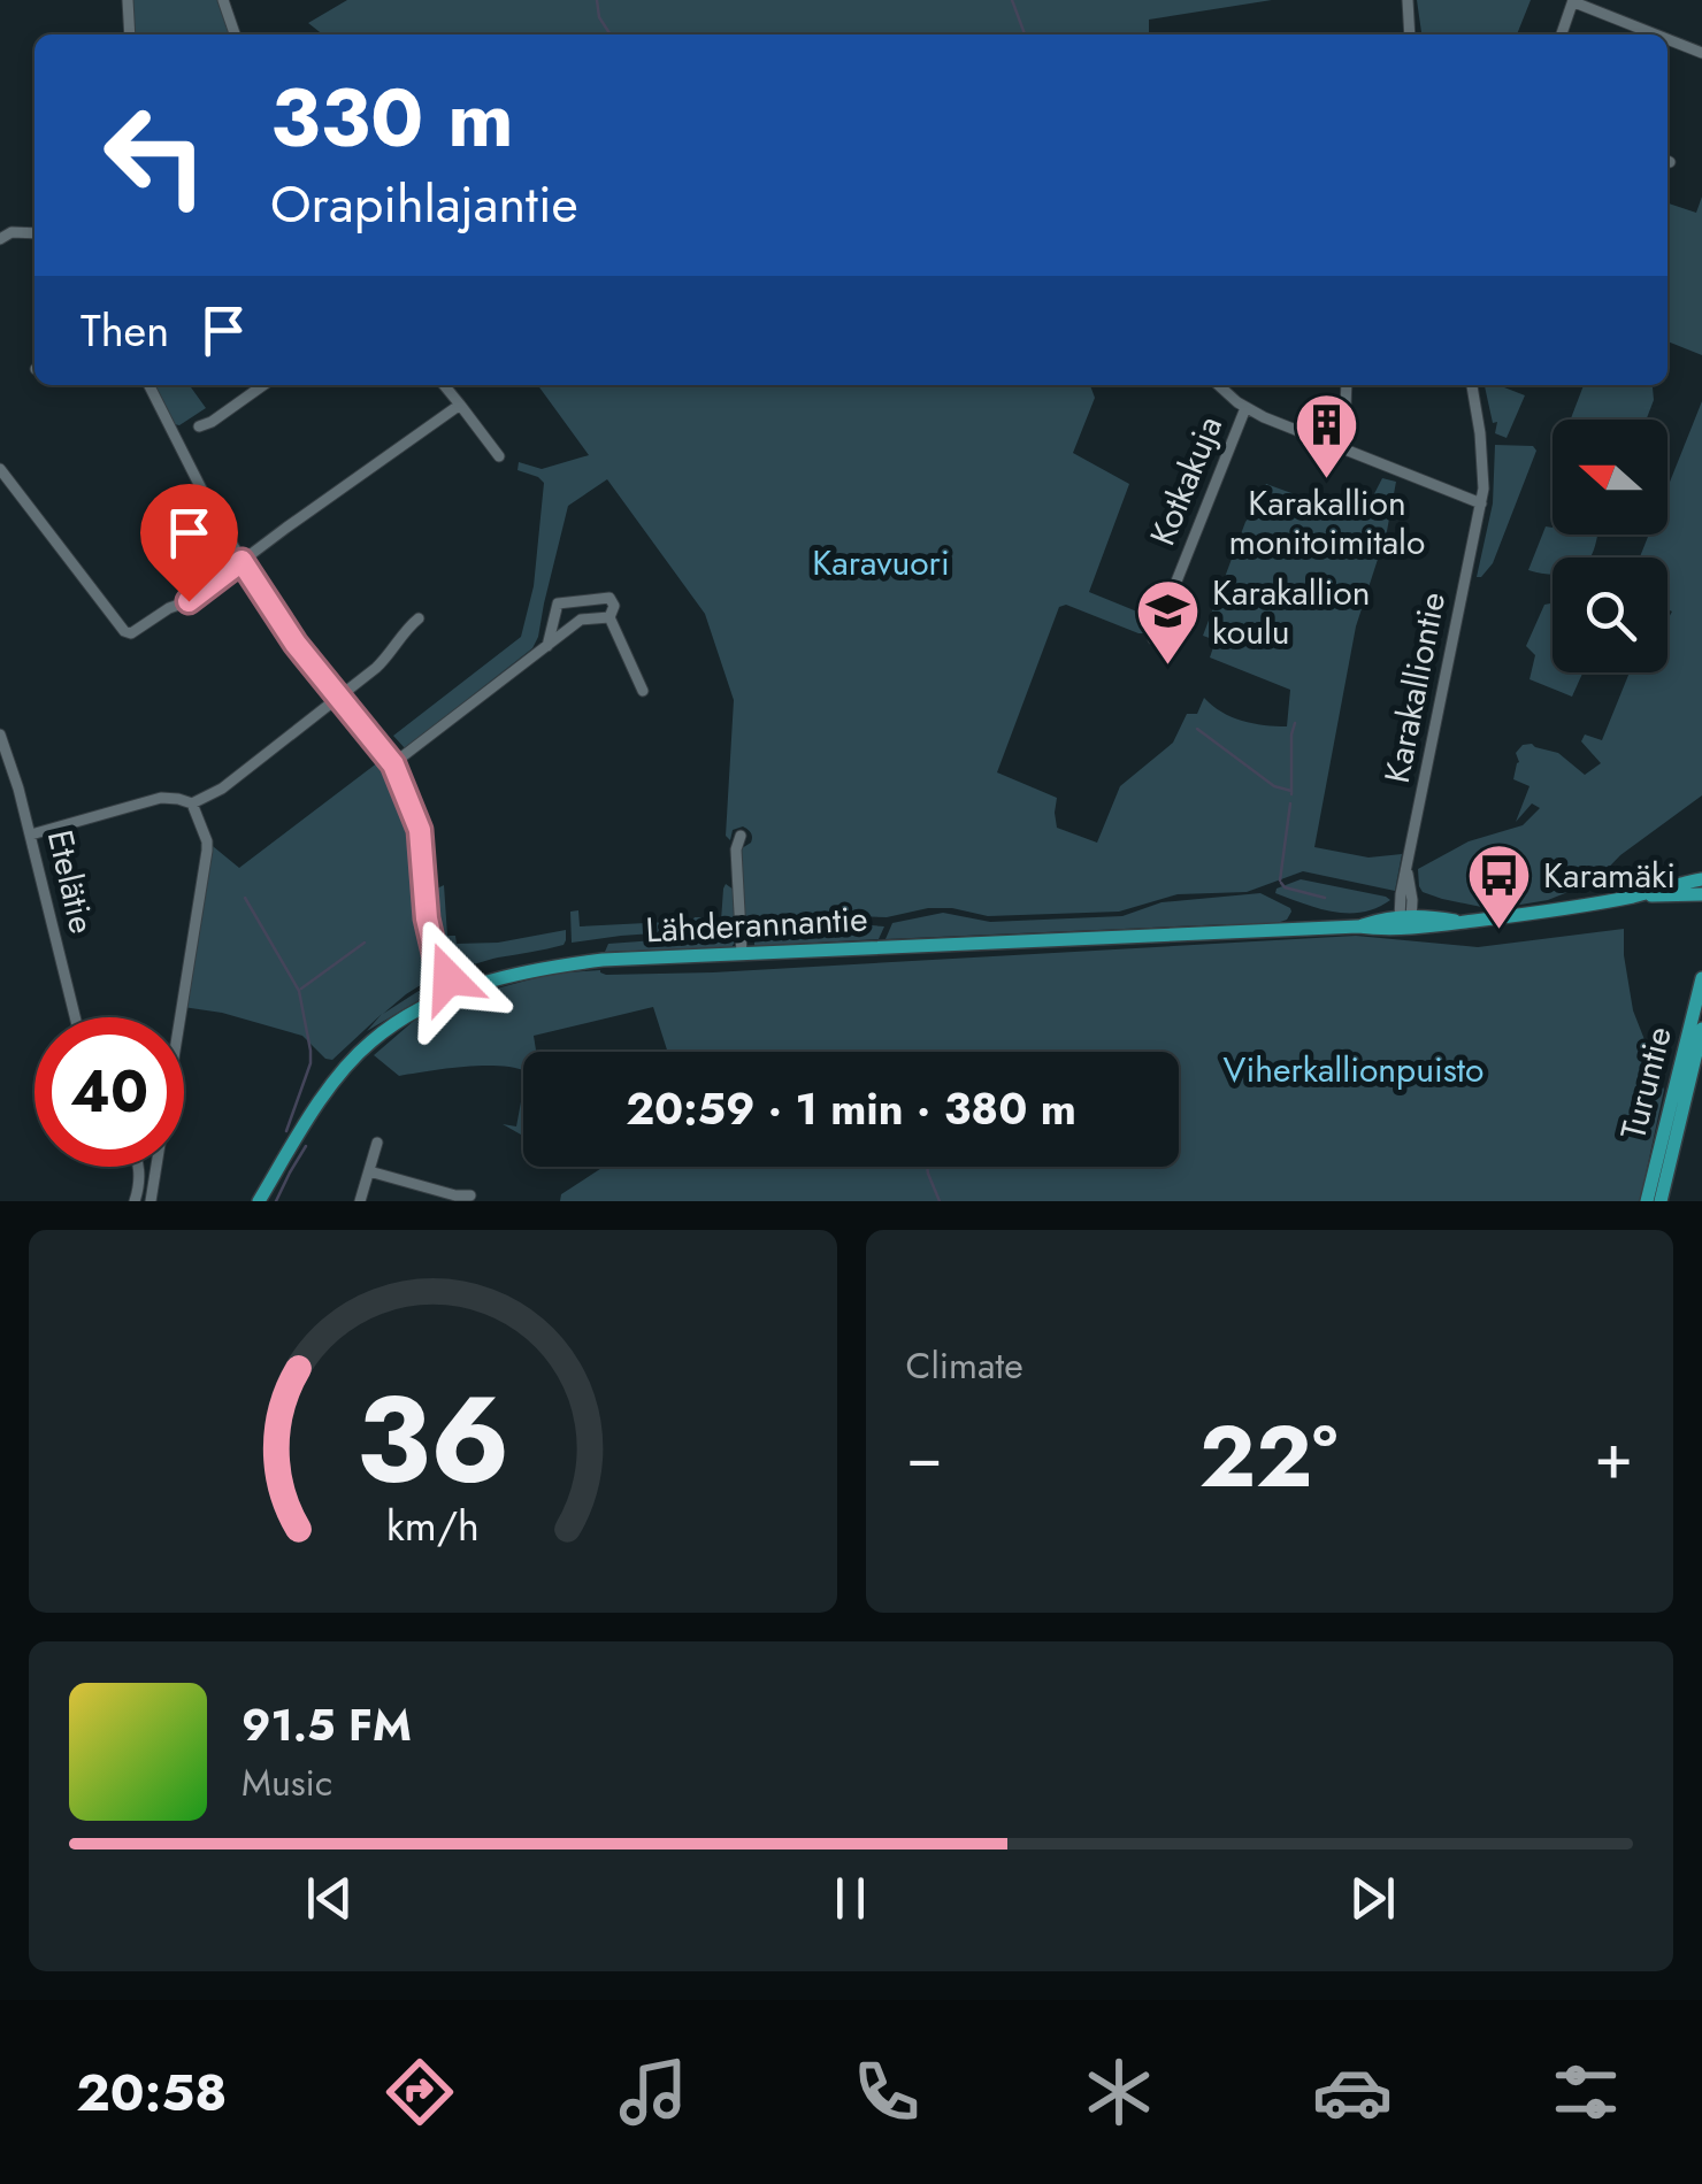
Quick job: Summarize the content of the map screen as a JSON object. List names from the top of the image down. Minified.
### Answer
{"streets":{"main road":["Lähderannantie","Turuntie"],"street":["Kotkakuja","Karakalliontie","Etelätie"]},"crossings":[["Karakalliontie","Lähderannantie"]],"parks":["Karavuori","Viherkallionpuisto"],"places":{"building":["Karakallion monitoimitalo"],"school or university":["Karakallion koulu"],"bus stop":["Karamäki"]},"north":"left","page":{"turn":["330 m","Orapihlajantie"],"then":"Then","limit":"40","trip":"20:59 · 1 min · 380 m","tile":"Climate","heat":["−","22°","+"],"song":["91.5 FM","Music"],"tabs":"20:58","gauge":["36","km/h"]}}
